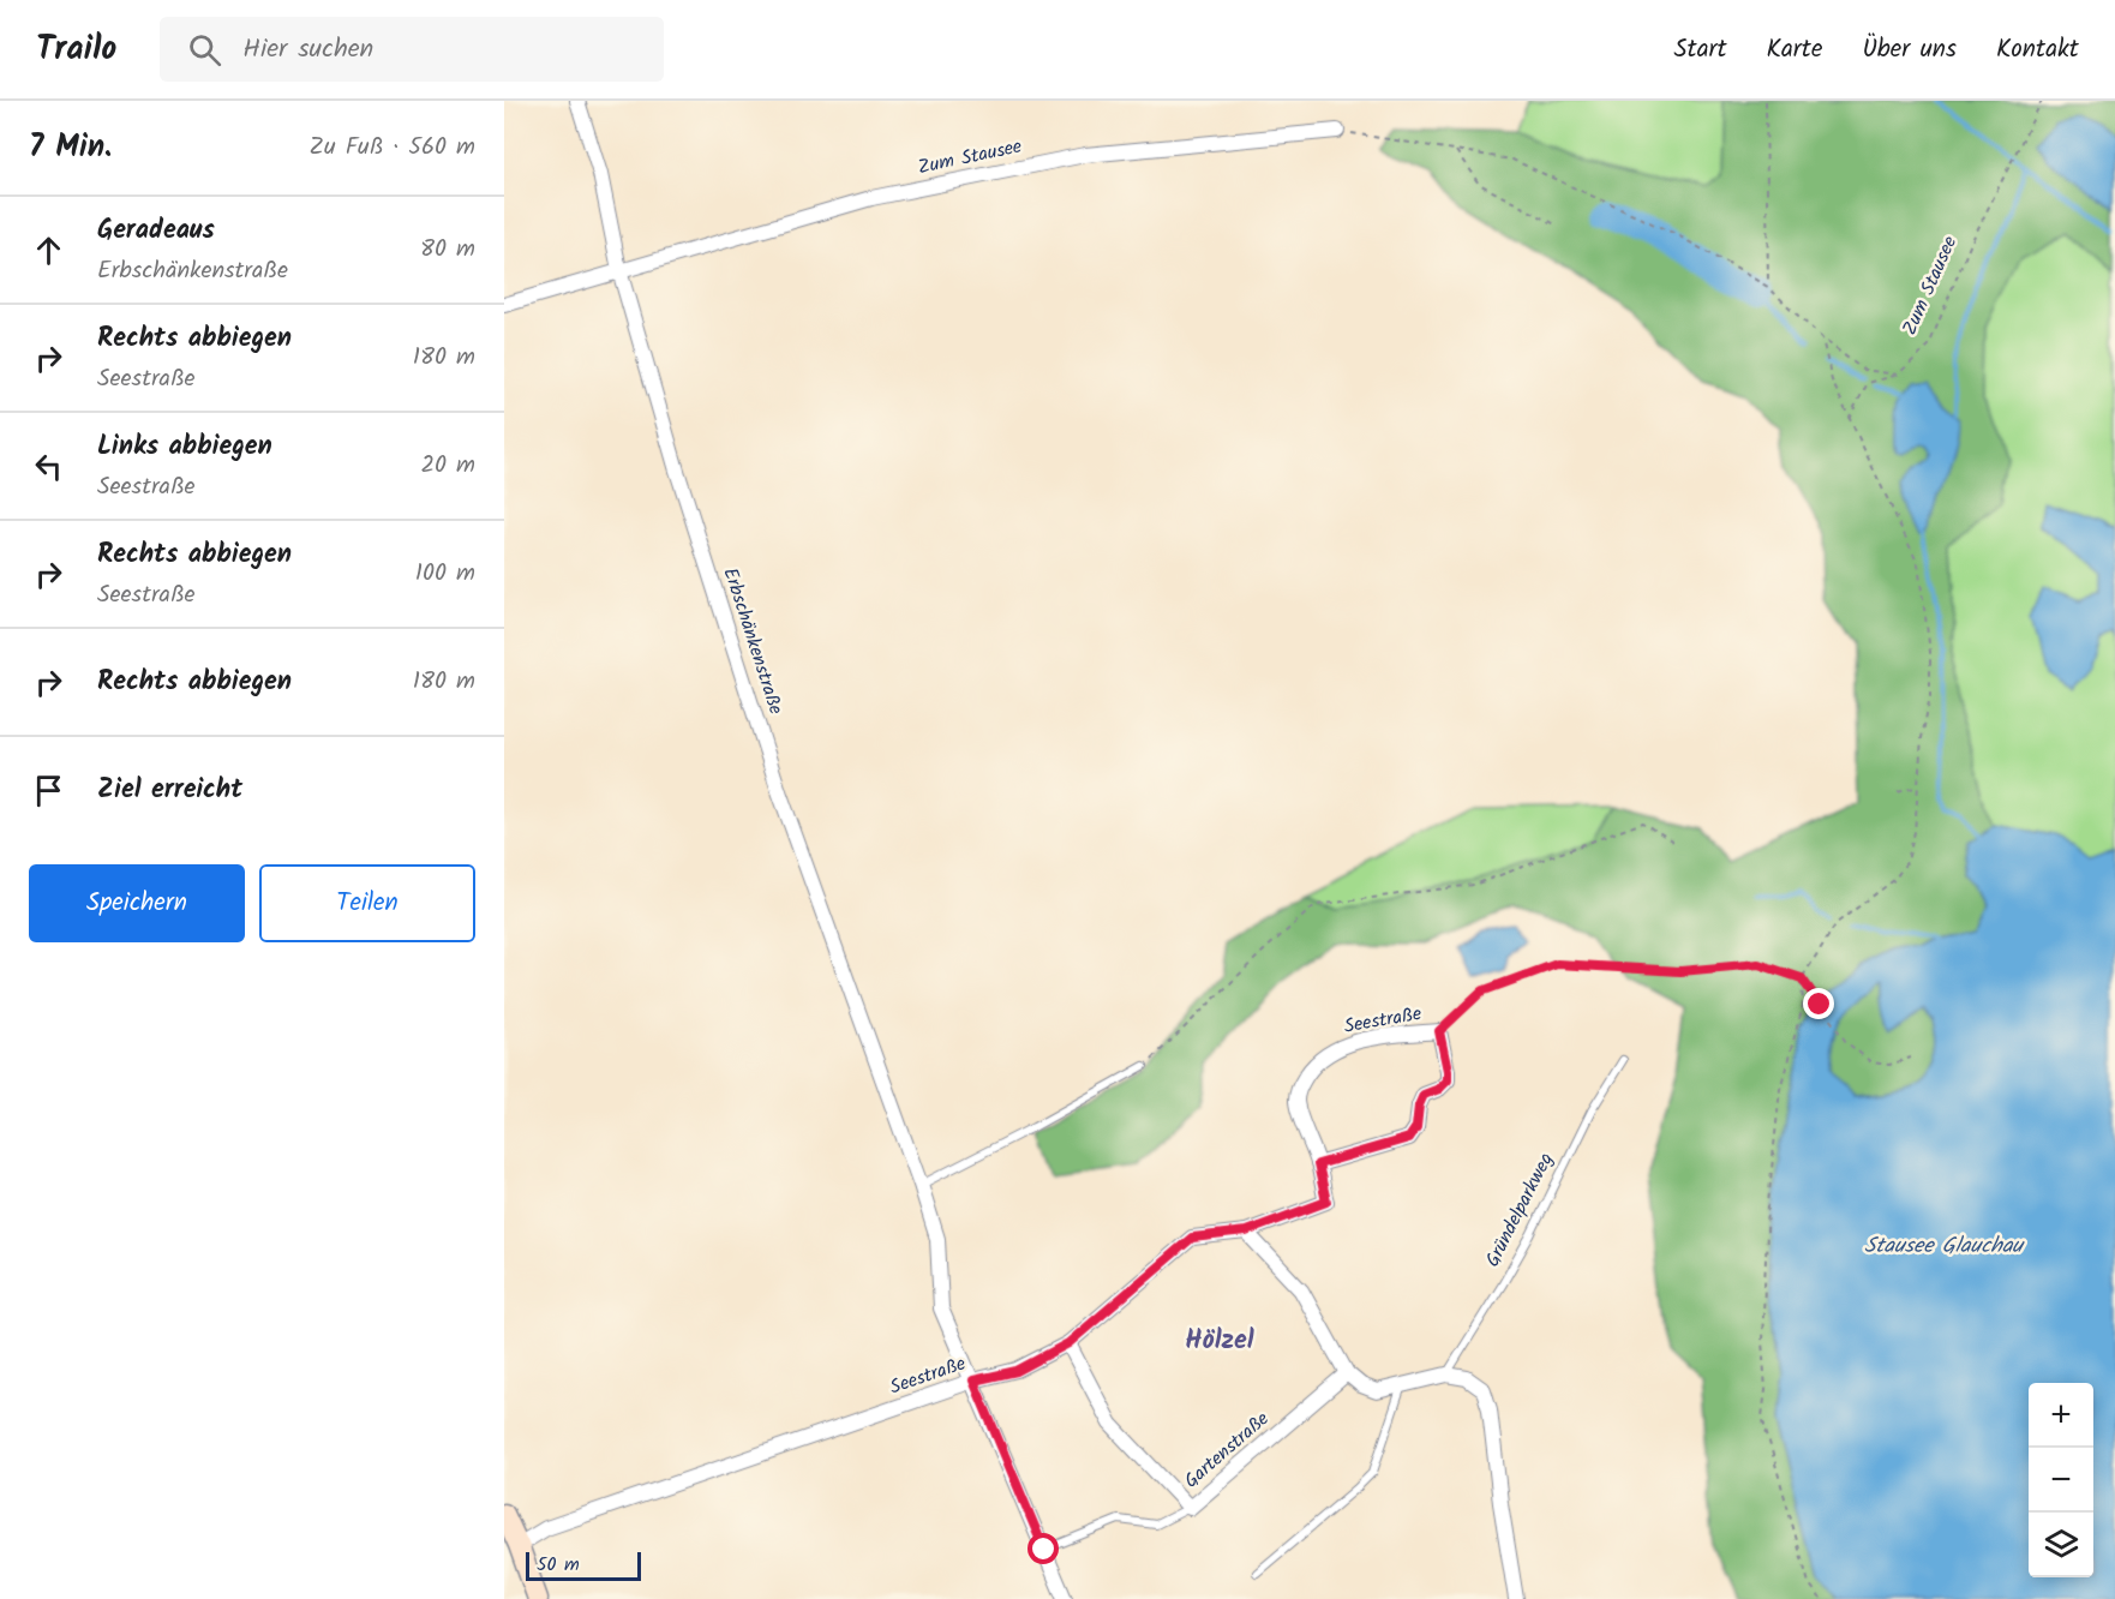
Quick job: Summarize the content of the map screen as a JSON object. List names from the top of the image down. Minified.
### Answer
{"streets":{"street":["Zum Stausee","Erbschänkenstraße","Seestraße","Gartenstraße"],"lane":["Gründelparkweg"]},"crossings":[["Zum Stausee","Erbschänkenstraße"],["Erbschänkenstraße","Seestraße"],["Seestraße","Gartenstraße"]],"districts":["Hölzel"],"water":["Stausee Glauchau"],"scale_bar":"50 m","page":{"header":"Trailo","search":"Hier suchen","nav":["Start","Karte","Über uns","Kontakt"],"heading":["7 Min.","Zu Fuß · 560 m"],"list":[["Geradeaus","Erbschänkenstraße","80 m"],["Rechts abbiegen","Seestraße","180 m"],["Links abbiegen","Seestraße","20 m"],["Rechts abbiegen","Seestraße","100 m"],["Rechts abbiegen","180 m"],"Ziel erreicht"],"buttons":["Speichern","Teilen"],"map_buttons":["+","−"],"scale":"50 m"}}
